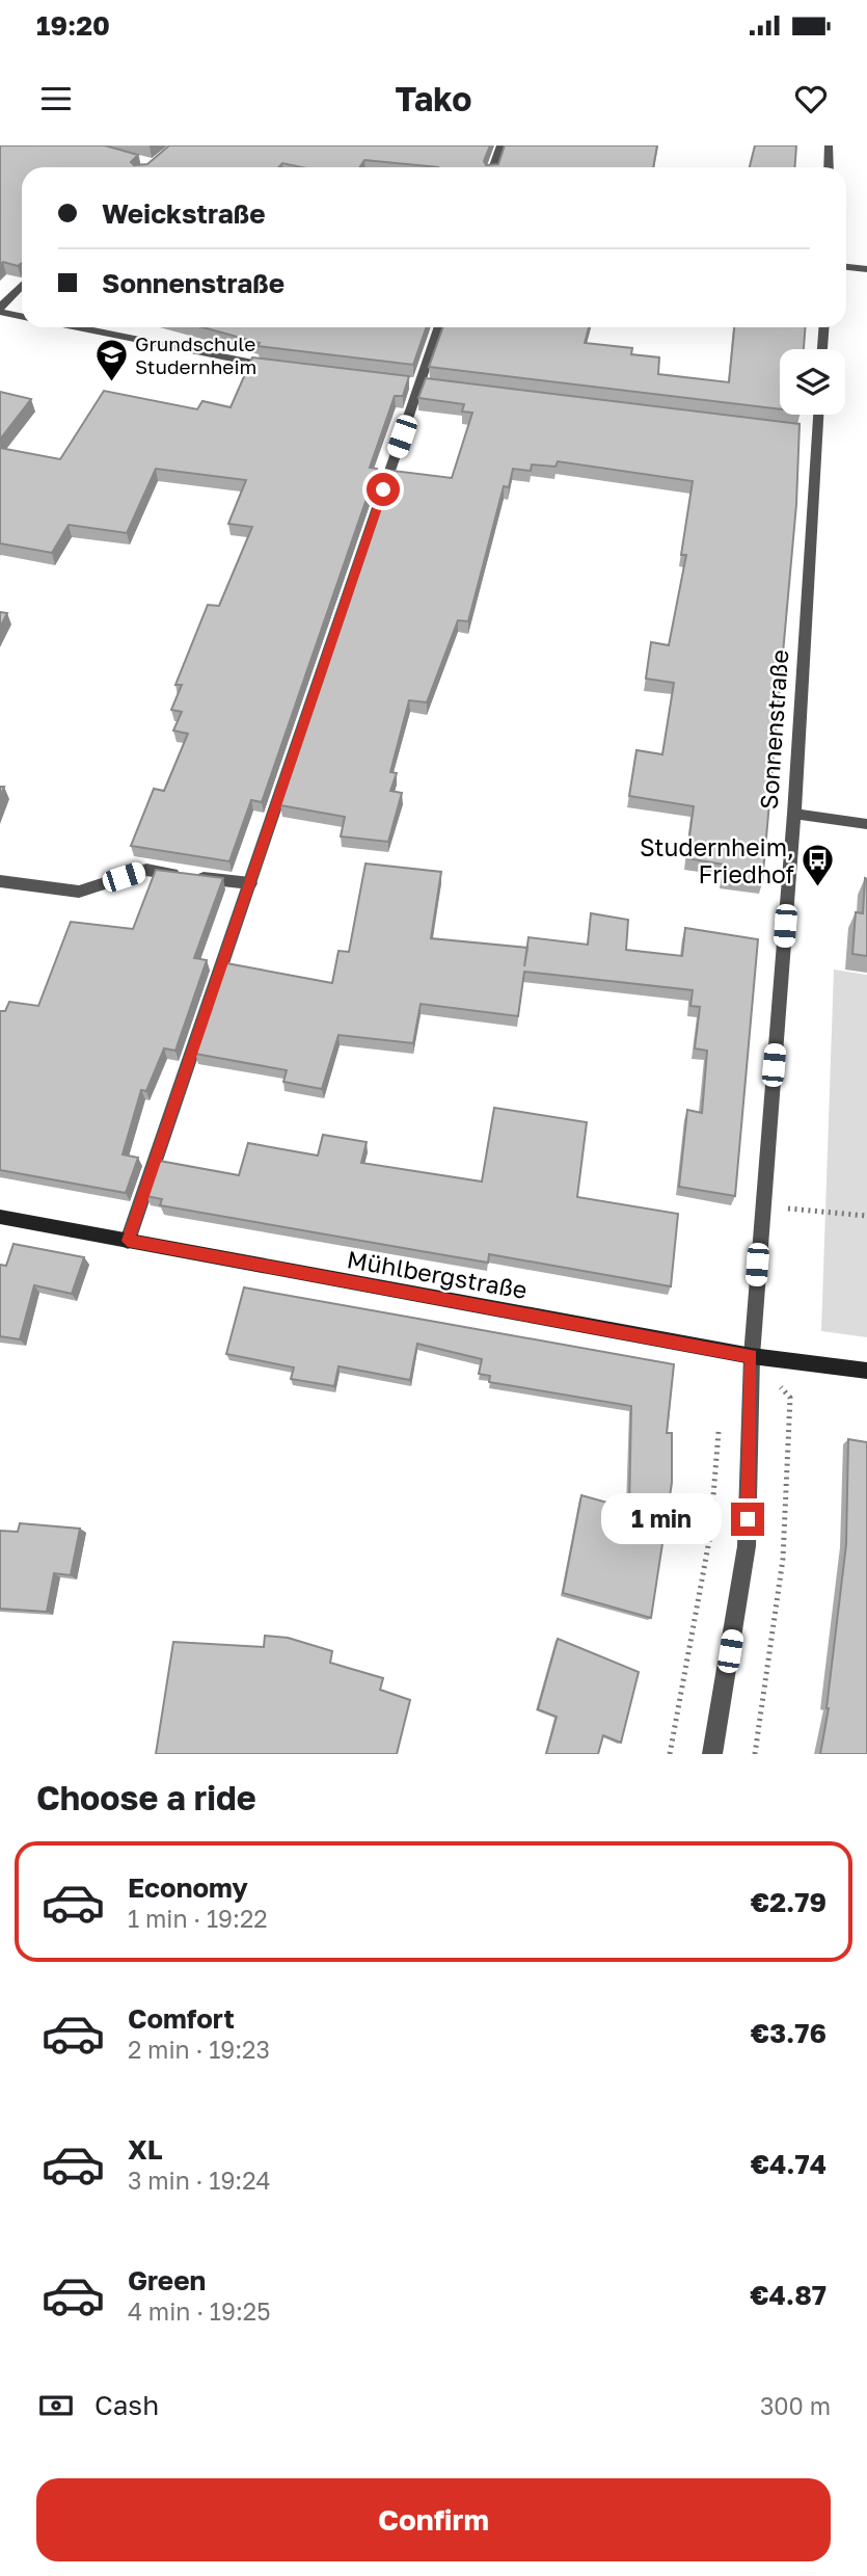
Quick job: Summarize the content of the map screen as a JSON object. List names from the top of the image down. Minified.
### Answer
{"streets":{"street":["Sonnenstraße","Mühlbergstraße"]},"crossings":[["Sonnenstraße","Mühlbergstraße"]],"places":{"school or university":["Grundschule Studernheim"],"bus stop":["Studernheim, Friedhof"]},"page":{"status":"19:20","header":"Tako","banner":["Weickstraße","Sonnenstraße"],"bubble":"1 min","heading":"Choose a ride","list":[{"name":"Economy","note":"1 min · 19:22","value":"€2.79"},{"name":"Comfort","note":"2 min · 19:23","value":"€3.76"},{"name":"XL","note":"3 min · 19:24","value":"€4.74"},{"name":"Green","note":"4 min · 19:25","value":"€4.87"}],"pay":["Cash","300 m"],"buttons":"Confirm"}}
